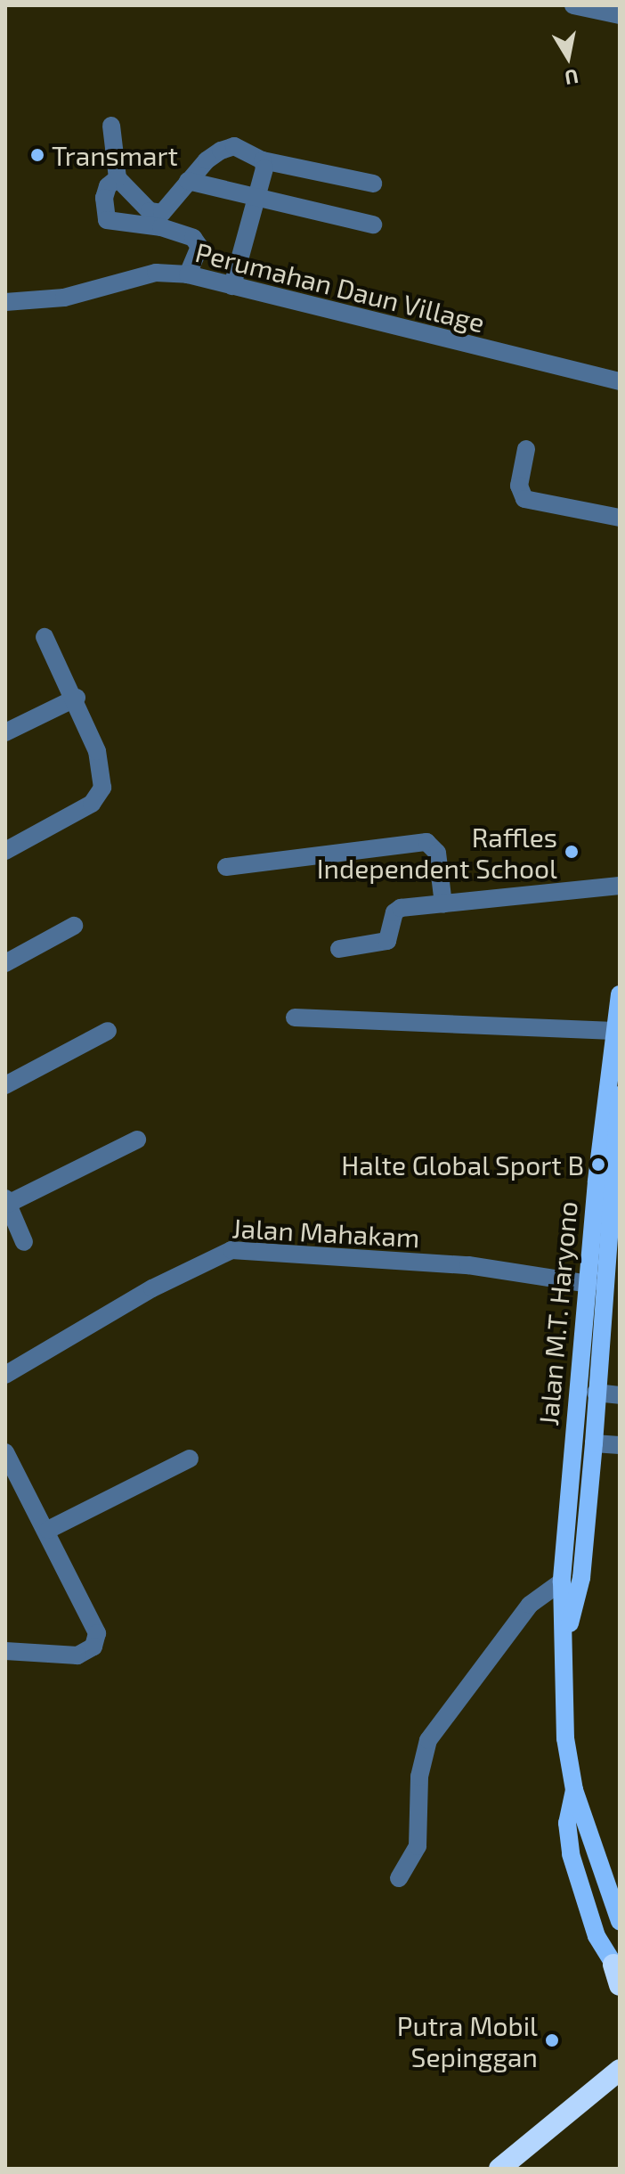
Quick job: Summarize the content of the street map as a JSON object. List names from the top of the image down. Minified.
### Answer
{"streets":{"main road":["Jalan M.T. Haryono"],"street":["Perumahan Daun Village","Jalan Mahakam"]},"crossings":[["Jalan Mahakam","Jalan M.T. Haryono"]],"places":["Transmart","Raffles Independent School","Halte Global Sport B","Putra Mobil Sepinggan"],"north":"bottom"}
